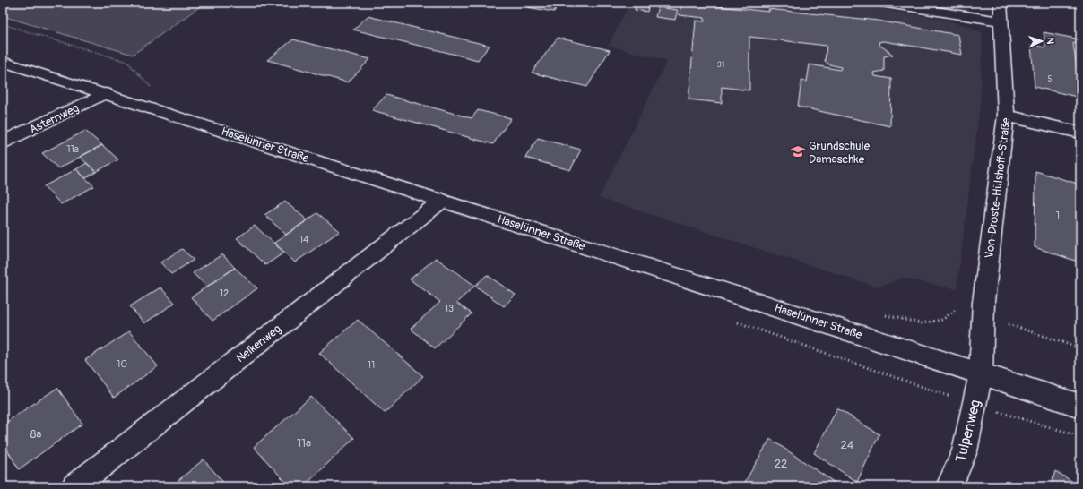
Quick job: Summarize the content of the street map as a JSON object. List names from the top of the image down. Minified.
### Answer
{"streets":{"street":["Asternweg","Haselünner Straße","Von-Droste-Hülshoff-Straße","Nelkenweg","Tulpenweg"]},"crossings":[["Asternweg","Haselünner Straße"],["Haselünner Straße","Von-Droste-Hülshoff-Straße"],["Haselünner Straße","Nelkenweg"],["Haselünner Straße","Tulpenweg"],["Von-Droste-Hülshoff-Straße","Tulpenweg"]],"places":{"school or university":["Grundschule Damaschke"]},"house_numbers":["31","5","11a","1","14","12","13","10","11","8a","11a","24","22"],"north":"right"}
